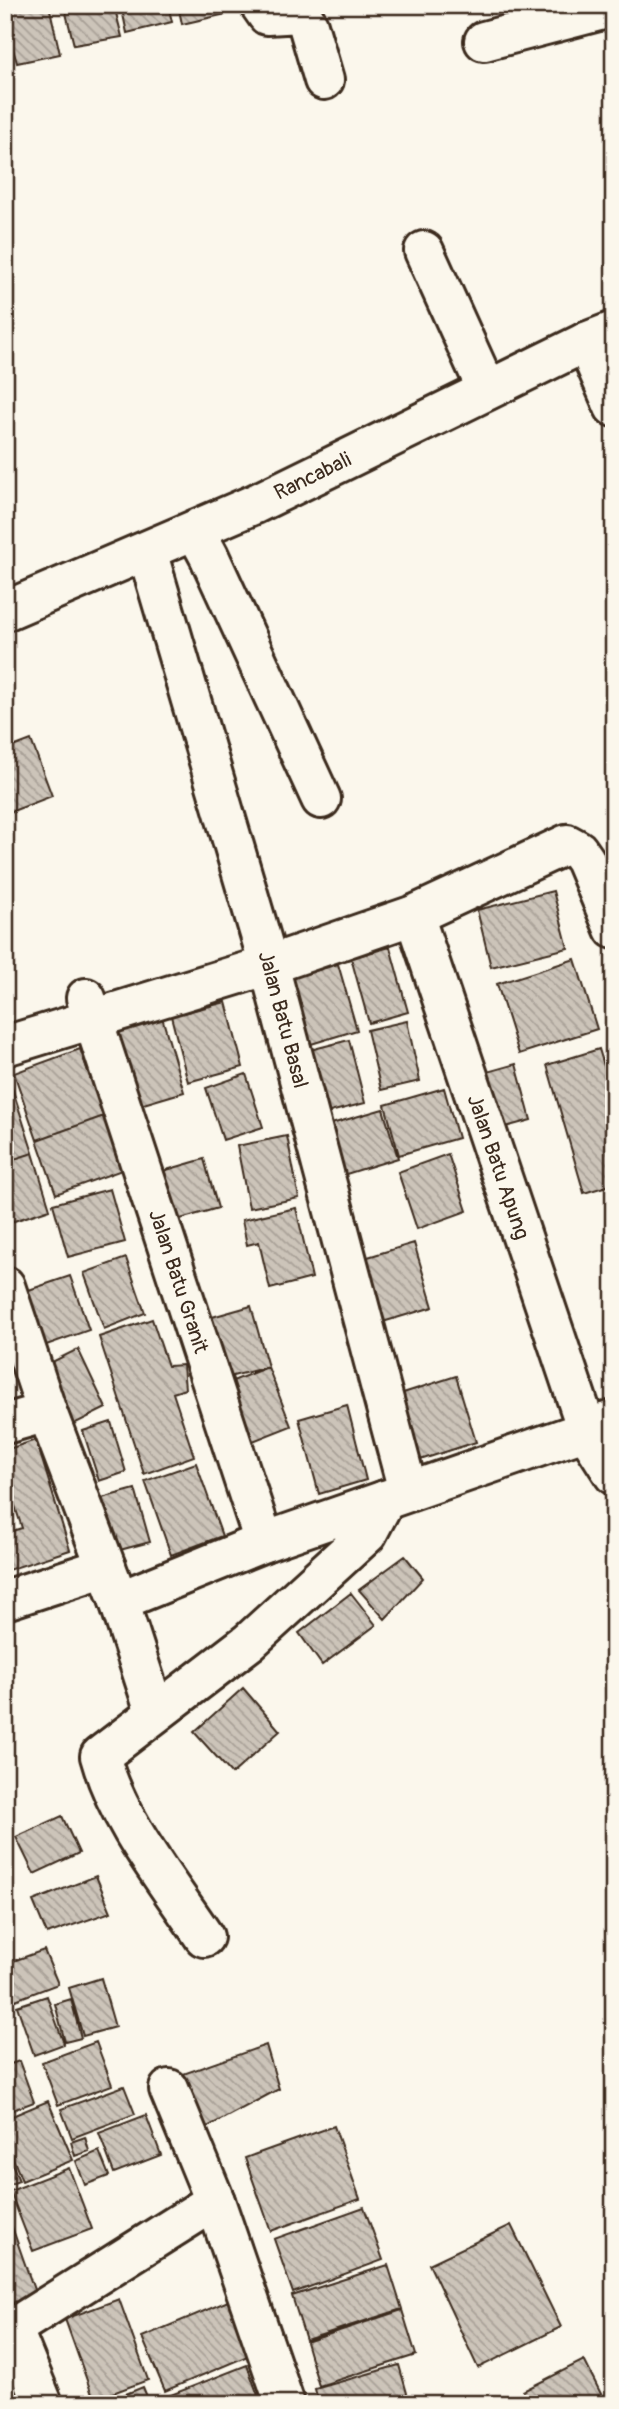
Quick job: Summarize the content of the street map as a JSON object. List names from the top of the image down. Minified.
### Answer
{"streets":{"street":["Rancabali","Jalan Batu Basal","Jalan Batu Apung","Jalan Batu Granit"]},"crossings":[["Rancabali","Jalan Batu Basal"]]}
